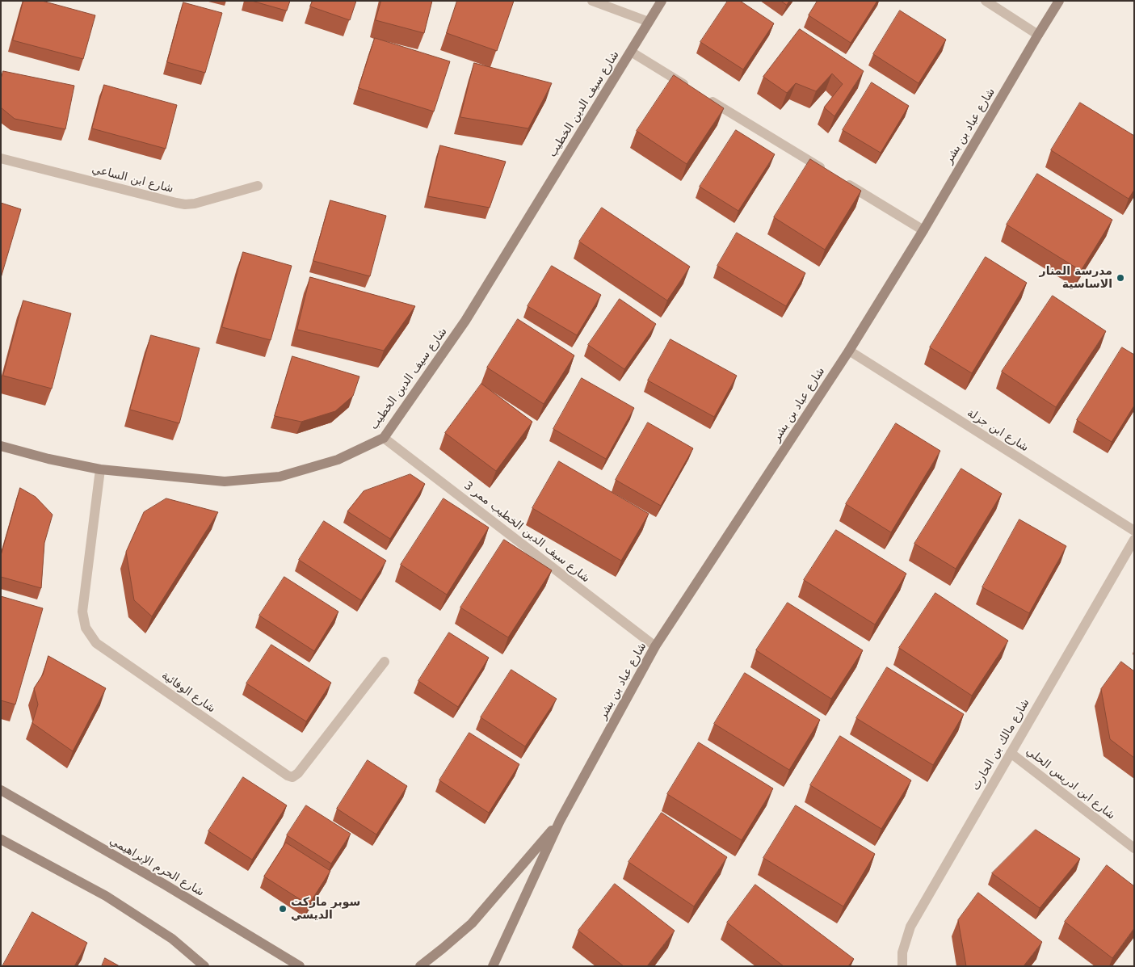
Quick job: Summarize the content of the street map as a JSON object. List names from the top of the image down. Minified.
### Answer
{"streets":{"street":["شارع سيف الدين الخطيب","شارع عباد بن بشر","شارع ابن الساعي","شارع ابن جزلة","شارع سيف الدين الخطيب ممر 3","شارع الوفائية","شارع مالك بن الحارث","شارع ابن ادريس الحلي","شارع الحرم الإبراهيمي"]},"crossings":[["شارع سيف الدين الخطيب","شارع سيف الدين الخطيب ممر 3"],["شارع سيف الدين الخطيب","شارع الوفائية"],["شارع عباد بن بشر","شارع ابن جزلة"],["شارع عباد بن بشر","شارع سيف الدين الخطيب ممر 3"],["شارع مالك بن الحارث","شارع ابن ادريس الحلي"]],"places":["مدرسة المنار الاساسية","سوبر ماركت الديسي"]}
